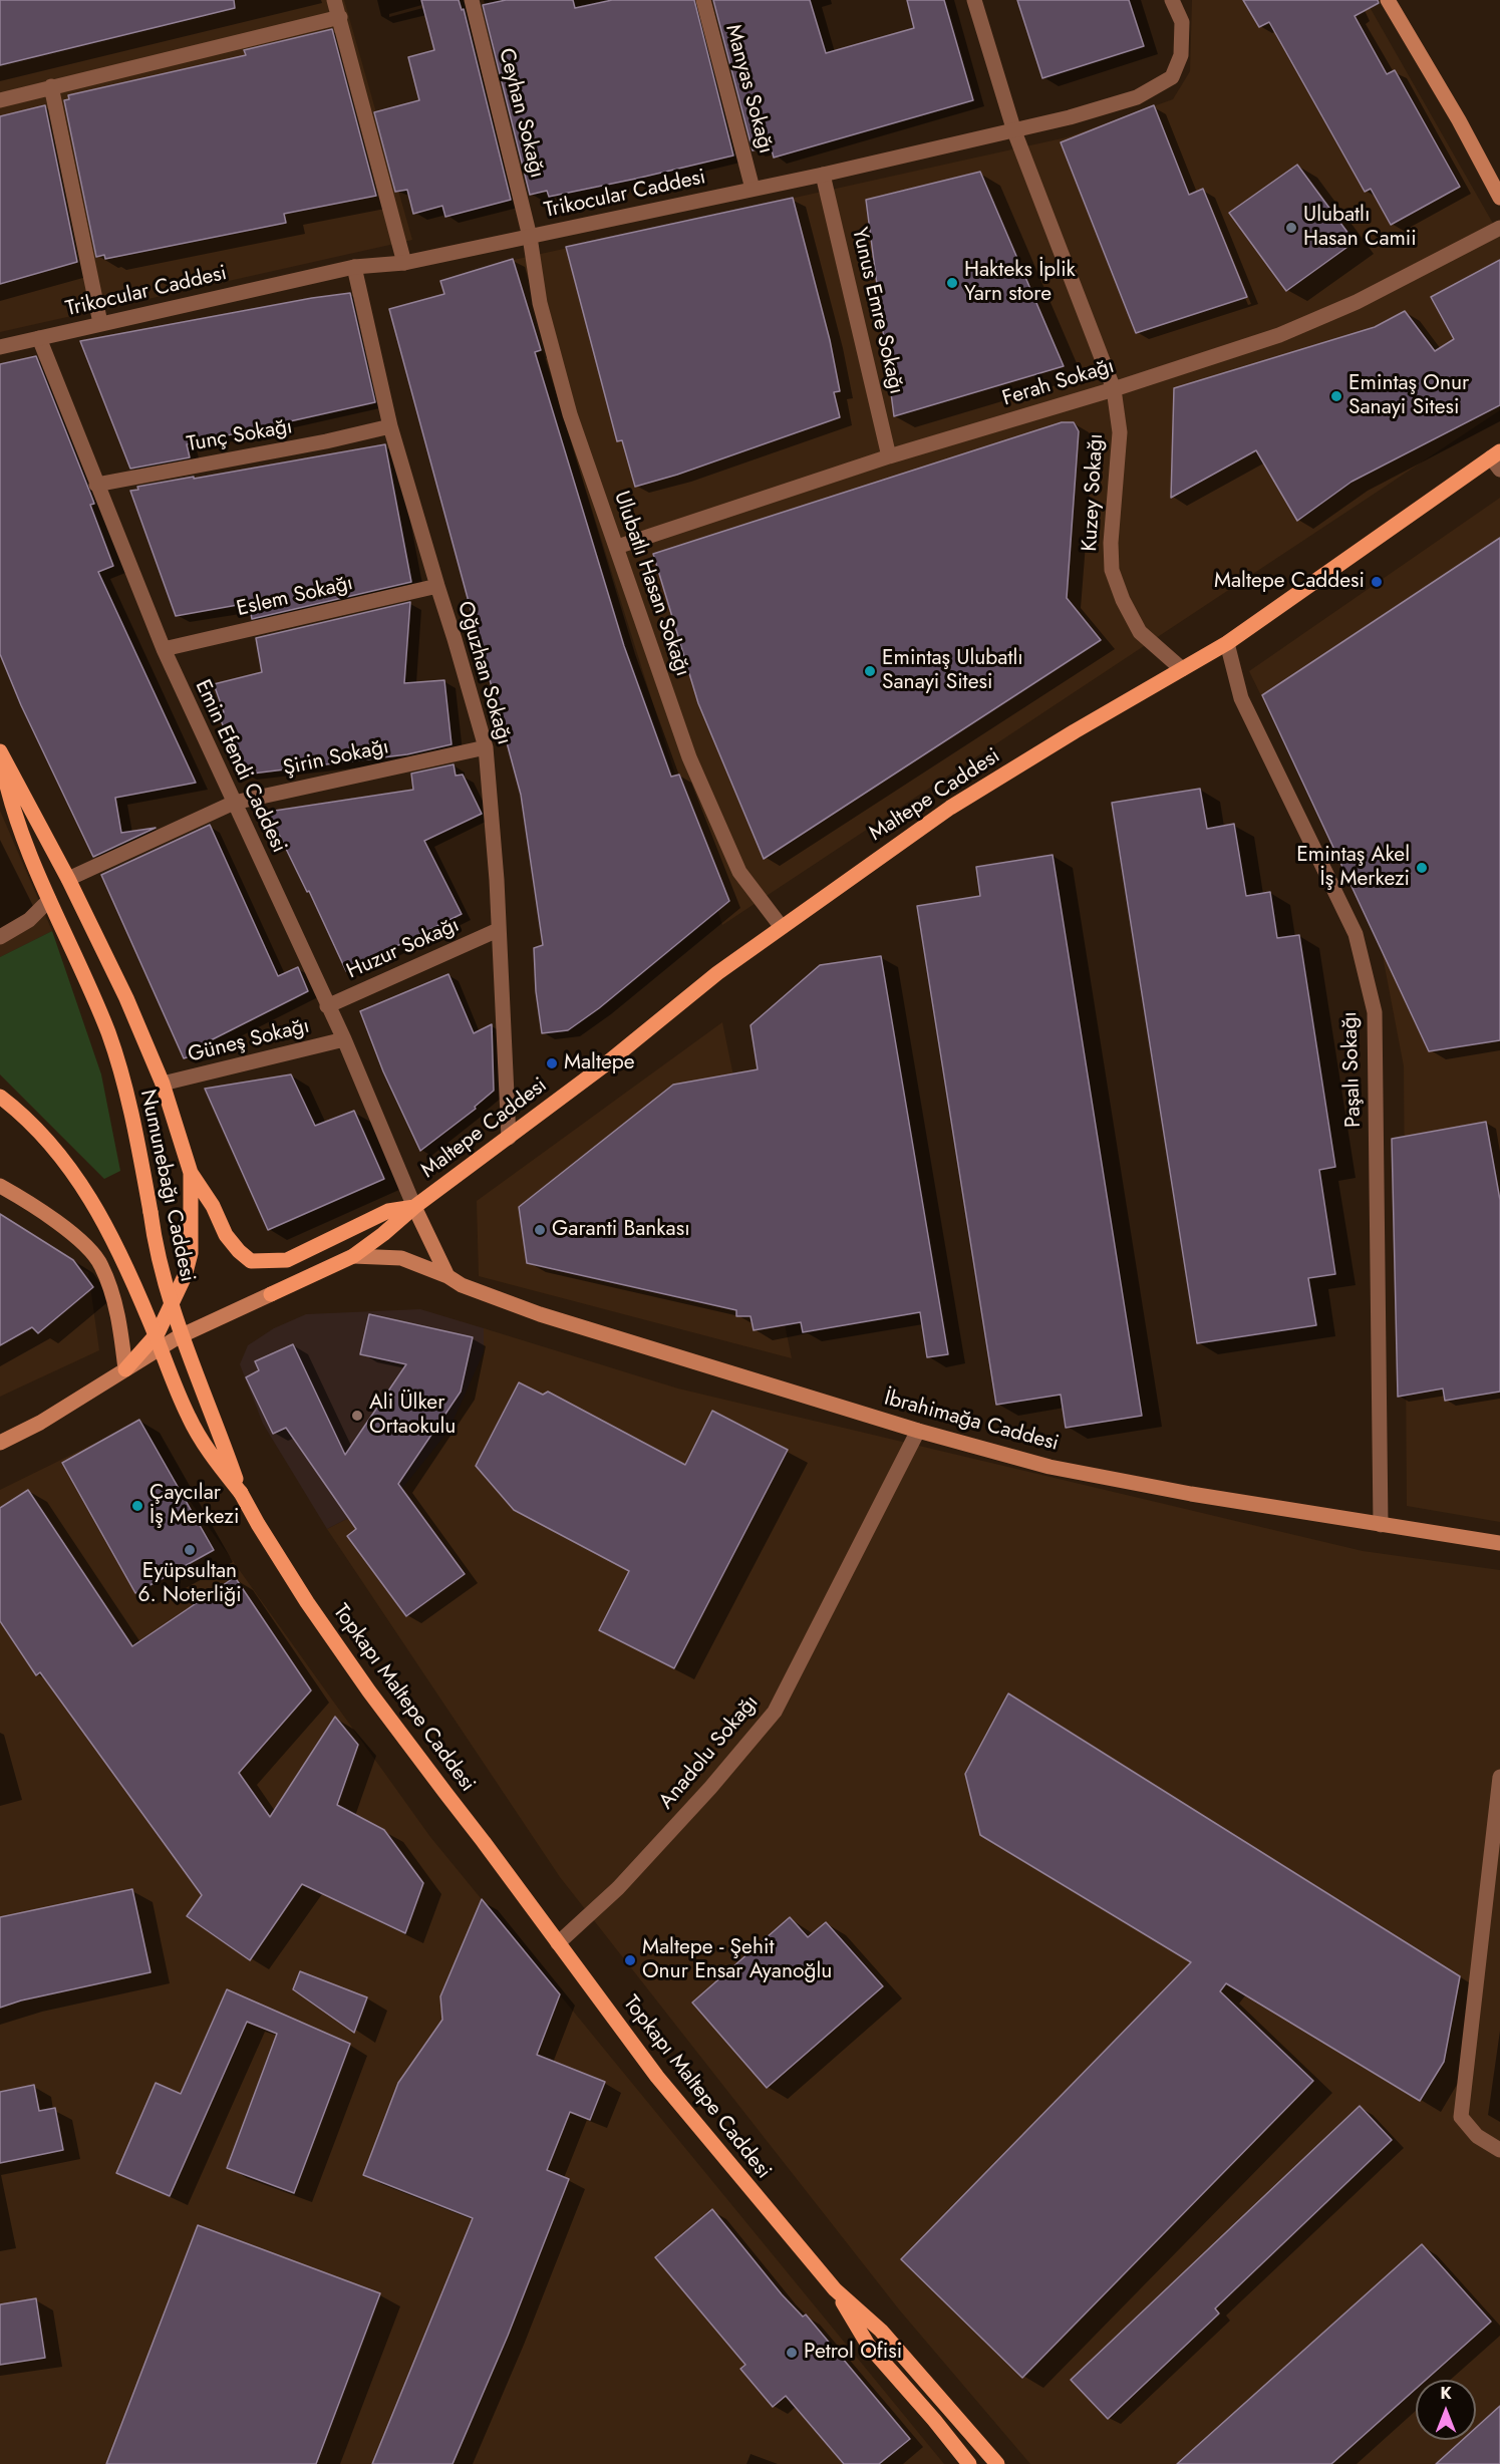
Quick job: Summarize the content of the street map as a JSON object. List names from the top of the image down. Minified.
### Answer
{"streets":{"main road":["Maltepe Caddesi","Numunebağı Caddesi","İbrahimağa Caddesi","Topkapı Maltepe Caddesi"],"street":["Manyas Sokağı","Ceyhan Sokağı","Trikocular Caddesi","Yunus Emre Sokağı","Ferah Sokağı","Tunç Sokağı","Kuzey Sokağı","Ulubatlı Hasan Sokağı","Eslem Sokağı","Oğuzhan Sokağı","Şirin Sokağı","Emin Efendi Caddesi","Huzur Sokağı","Güneş Sokağı","Paşalı Sokağı","Anadolu Sokağı"]},"crossings":[["Manyas Sokağı","Trikocular Caddesi"],["Ceyhan Sokağı","Trikocular Caddesi"],["Ceyhan Sokağı","Ulubatlı Hasan Sokağı"],["Trikocular Caddesi","Yunus Emre Sokağı"],["Trikocular Caddesi","Kuzey Sokağı"],["Trikocular Caddesi","Ulubatlı Hasan Sokağı"],["Trikocular Caddesi","Oğuzhan Sokağı"],["Trikocular Caddesi","Emin Efendi Caddesi"],["Yunus Emre Sokağı","Ferah Sokağı"],["Ferah Sokağı","Kuzey Sokağı"],["Ferah Sokağı","Ulubatlı Hasan Sokağı"],["Tunç Sokağı","Oğuzhan Sokağı"],["Tunç Sokağı","Emin Efendi Caddesi"],["Kuzey Sokağı","Maltepe Caddesi"],["Ulubatlı Hasan Sokağı","Maltepe Caddesi"],["Eslem Sokağı","Oğuzhan Sokağı"],["Eslem Sokağı","Emin Efendi Caddesi"],["Oğuzhan Sokağı","Şirin Sokağı"],["Oğuzhan Sokağı","Maltepe Caddesi"],["Oğuzhan Sokağı","Huzur Sokağı"],["Şirin Sokağı","Emin Efendi Caddesi"],["Emin Efendi Caddesi","Maltepe Caddesi"],["Emin Efendi Caddesi","Huzur Sokağı"],["Emin Efendi Caddesi","Güneş Sokağı"],["Maltepe Caddesi","Paşalı Sokağı"],["Maltepe Caddesi","İbrahimağa Caddesi"],["Paşalı Sokağı","İbrahimağa Caddesi"],["Numunebağı Caddesi","Topkapı Maltepe Caddesi"],["İbrahimağa Caddesi","Anadolu Sokağı"],["Topkapı Maltepe Caddesi","Anadolu Sokağı"]],"places":["Ulubatlı Hasan Camii","Hakteks İplik Yarn store","Emintaş Onur Sanayi Sitesi","Maltepe Caddesi","Emintaş Ulubatlı Sanayi Sitesi","Emintaş Akel İş Merkezi","Maltepe","Garanti Bankası","Ali Ülker Ortaokulu","Çaycılar İş Merkezi","Eyüpsultan 6. Noterliği","Maltepe - Şehit Onur Ensar Ayanoğlu","Petrol Ofisi"],"north":"top"}
